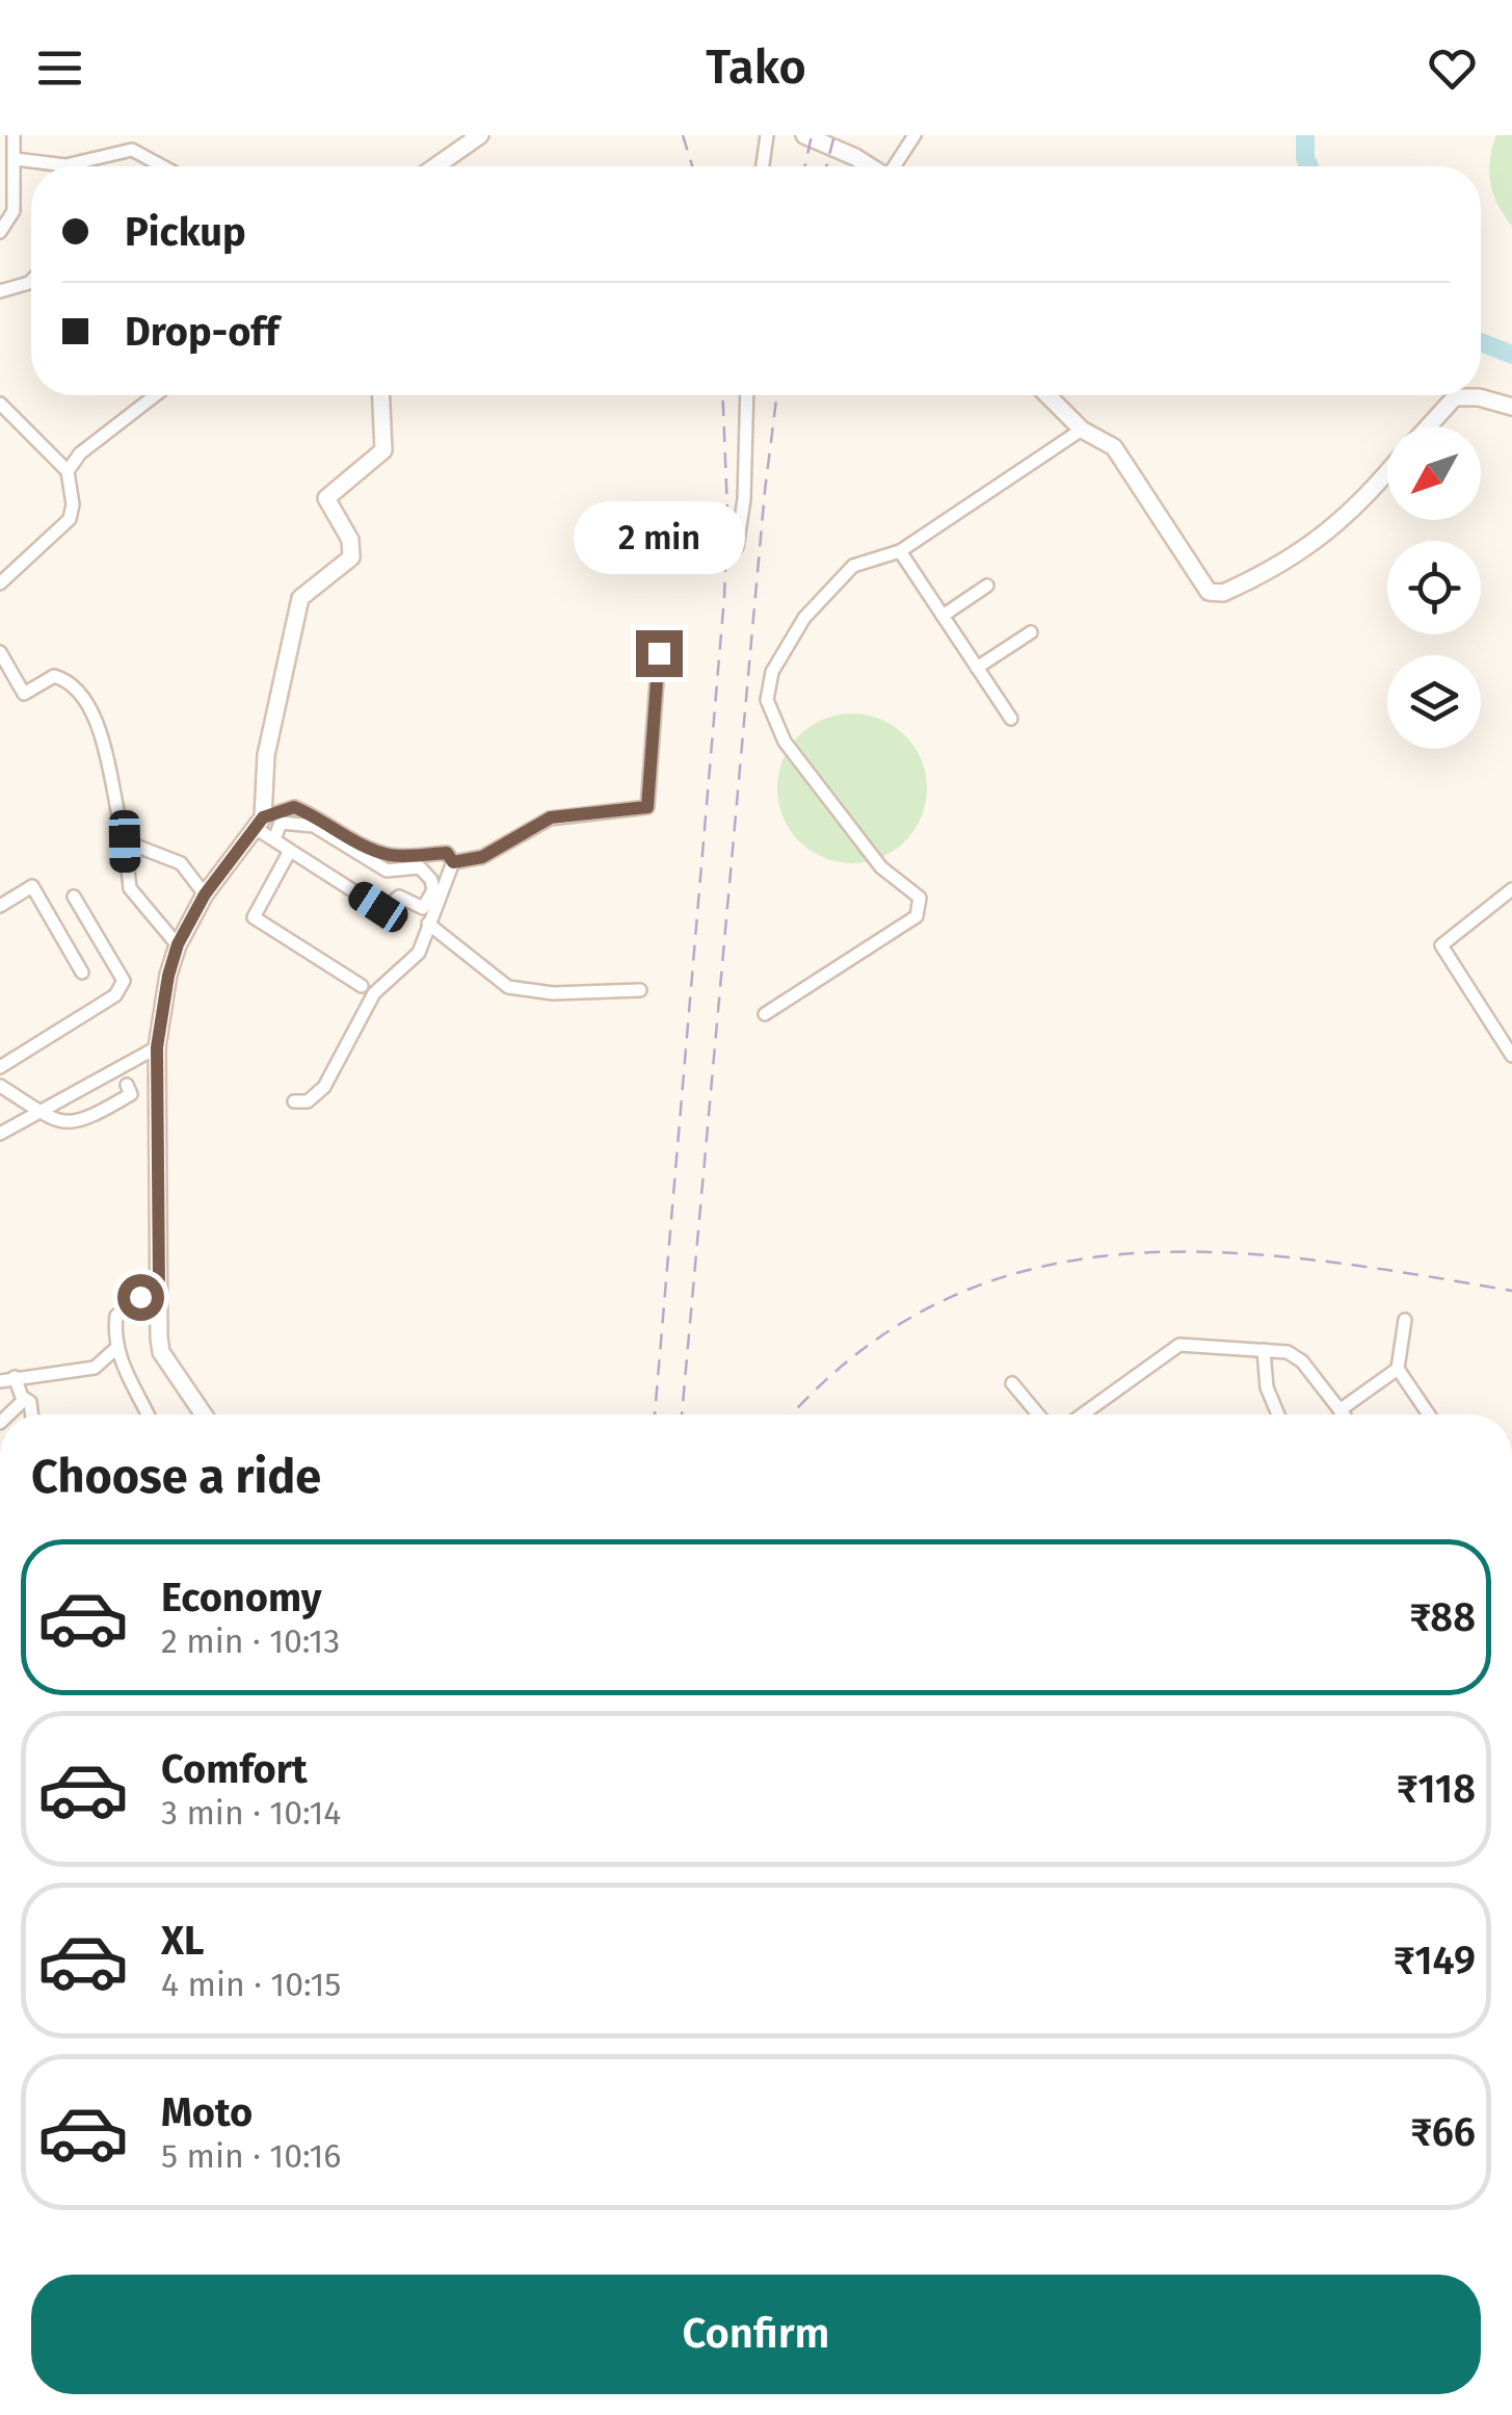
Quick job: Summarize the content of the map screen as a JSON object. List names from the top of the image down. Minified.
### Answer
{"north":"bottom left","page":{"header":"Tako","banner":["Pickup","Drop-off"],"bubble":"2 min","heading":"Choose a ride","list":[{"name":"Economy","note":"2 min · 10:13","value":"₹88"},{"name":"Comfort","note":"3 min · 10:14","value":"₹118"},{"name":"XL","note":"4 min · 10:15","value":"₹149"},{"name":"Moto","note":"5 min · 10:16","value":"₹66"}],"buttons":"Confirm"}}
